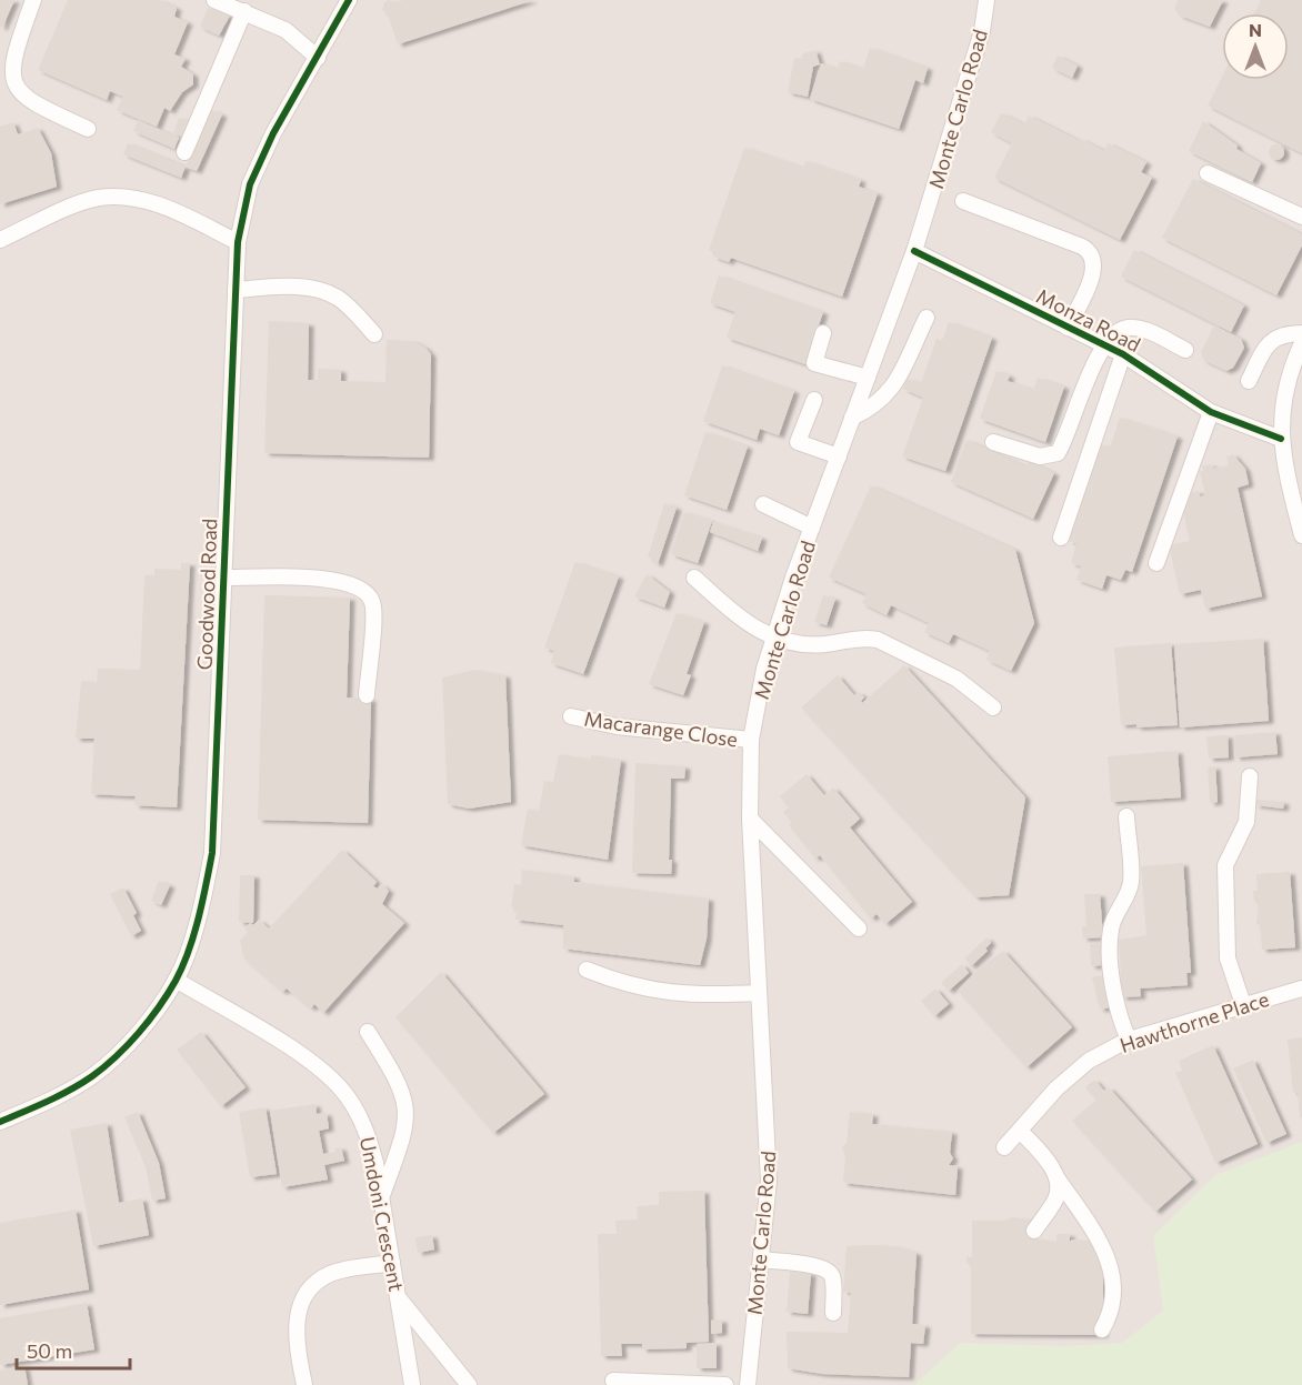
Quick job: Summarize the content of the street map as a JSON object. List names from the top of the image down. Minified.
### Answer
{"streets":{"street":["Monte Carlo Road","Monza Road","Goodwood Road","Macarange Close","Hawthorne Place","Umdoni Crescent"]},"crossings":[["Monte Carlo Road","Monza Road"],["Monte Carlo Road","Macarange Close"],["Goodwood Road","Umdoni Crescent"]],"scale_bar":"50 m","north":"top"}
